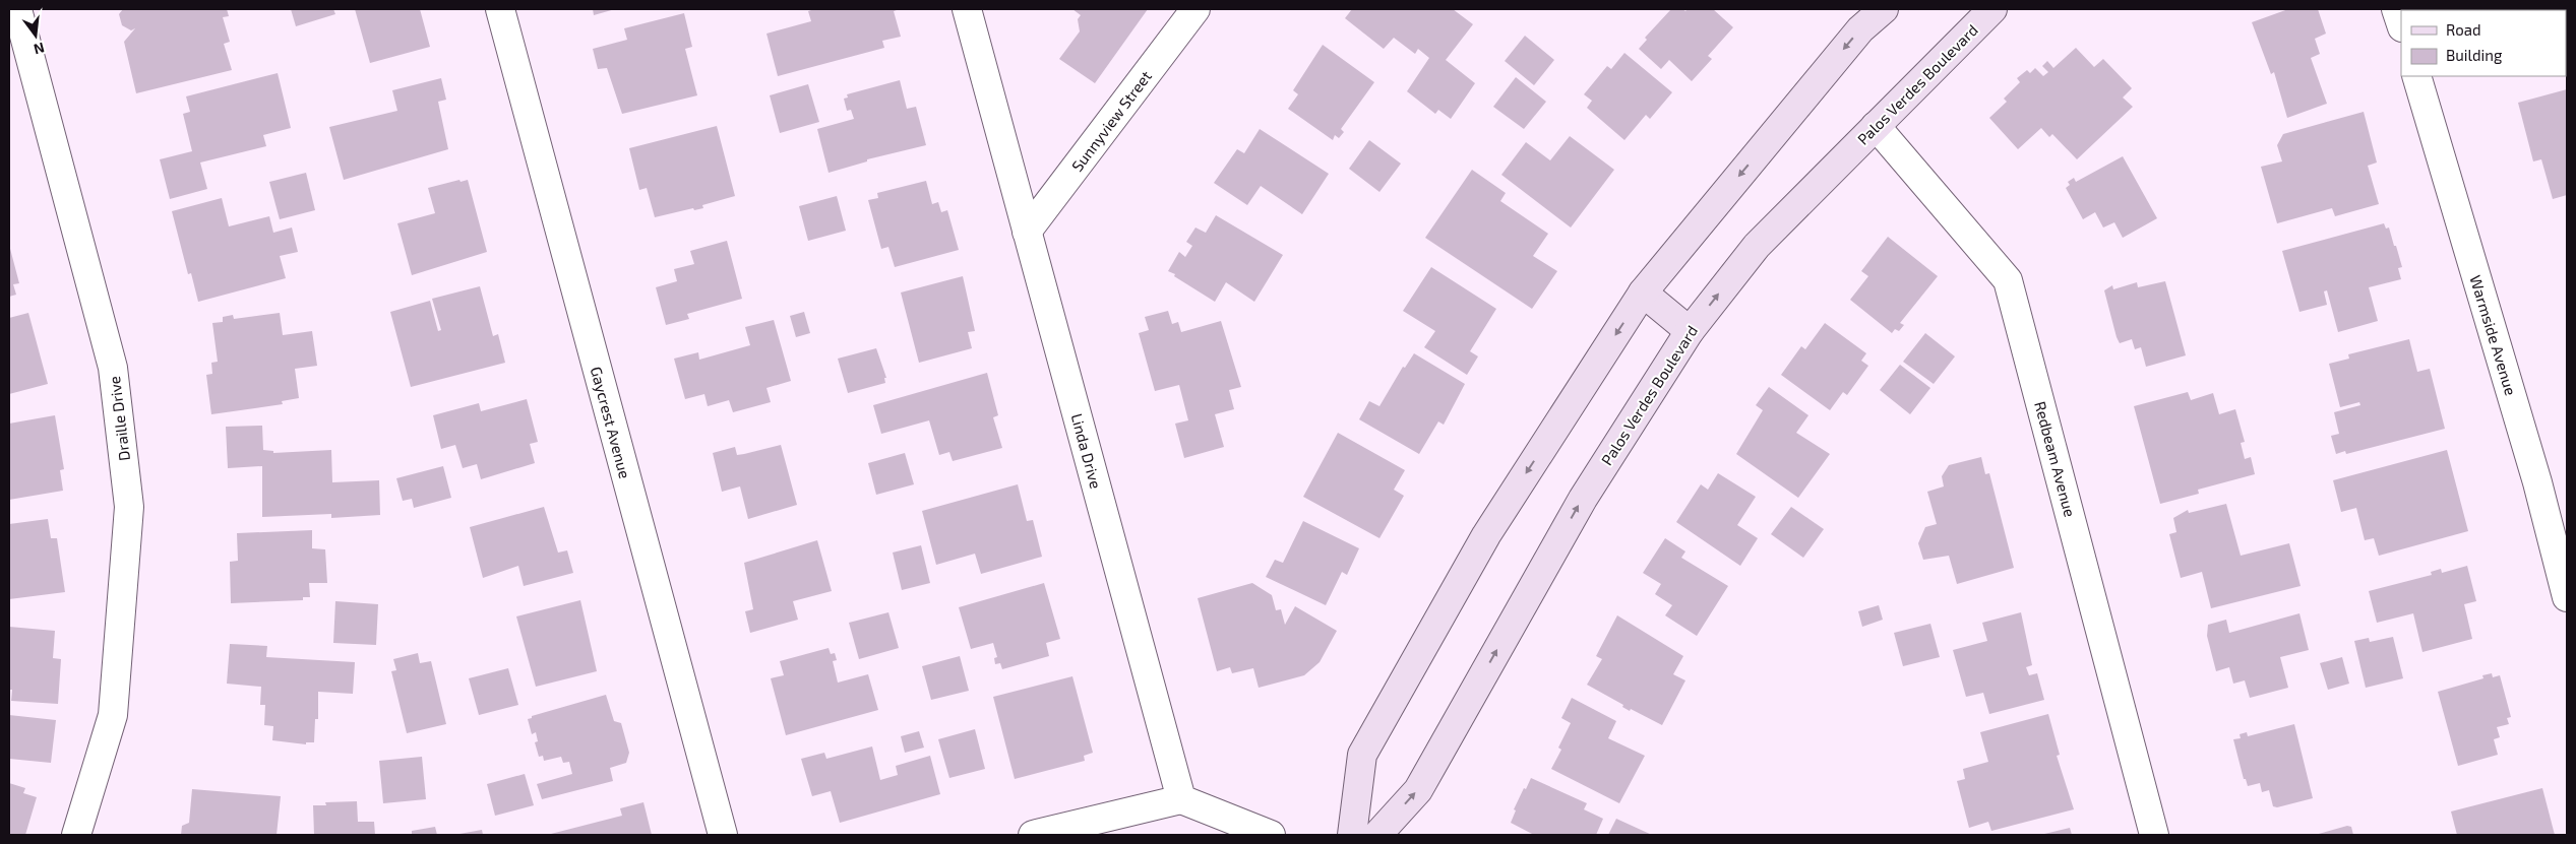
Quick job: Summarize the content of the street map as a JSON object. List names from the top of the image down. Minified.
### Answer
{"streets":{"main road":["Palos Verdes Boulevard"],"street":["Sunnyview Street","Warmside Avenue","Draille Drive","Gaycrest Avenue","Linda Drive","Redbeam Avenue"]},"crossings":[["Palos Verdes Boulevard","Redbeam Avenue"],["Sunnyview Street","Linda Drive"]],"legend":["Road","Building"],"north":"bottom"}
